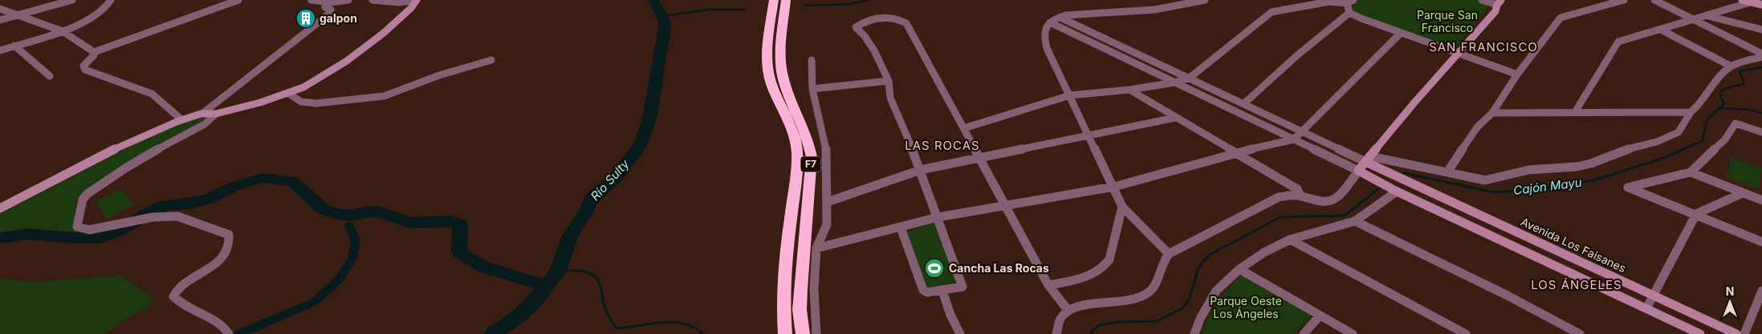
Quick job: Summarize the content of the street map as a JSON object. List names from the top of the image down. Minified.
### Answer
{"streets":{"highway":["F7"],"street":["Avenida Los Faisanes"]},"districts":["SAN FRANCISCO","LAS ROCAS","LOS ÁNGELES"],"water":["Río Sulty","Cajón Mayu"],"parks":["Parque San Francisco","Parque Oeste Los Ángeles"],"places":{"building":["galpon"],"sports":["Cancha Las Rocas"]},"north":"top"}
